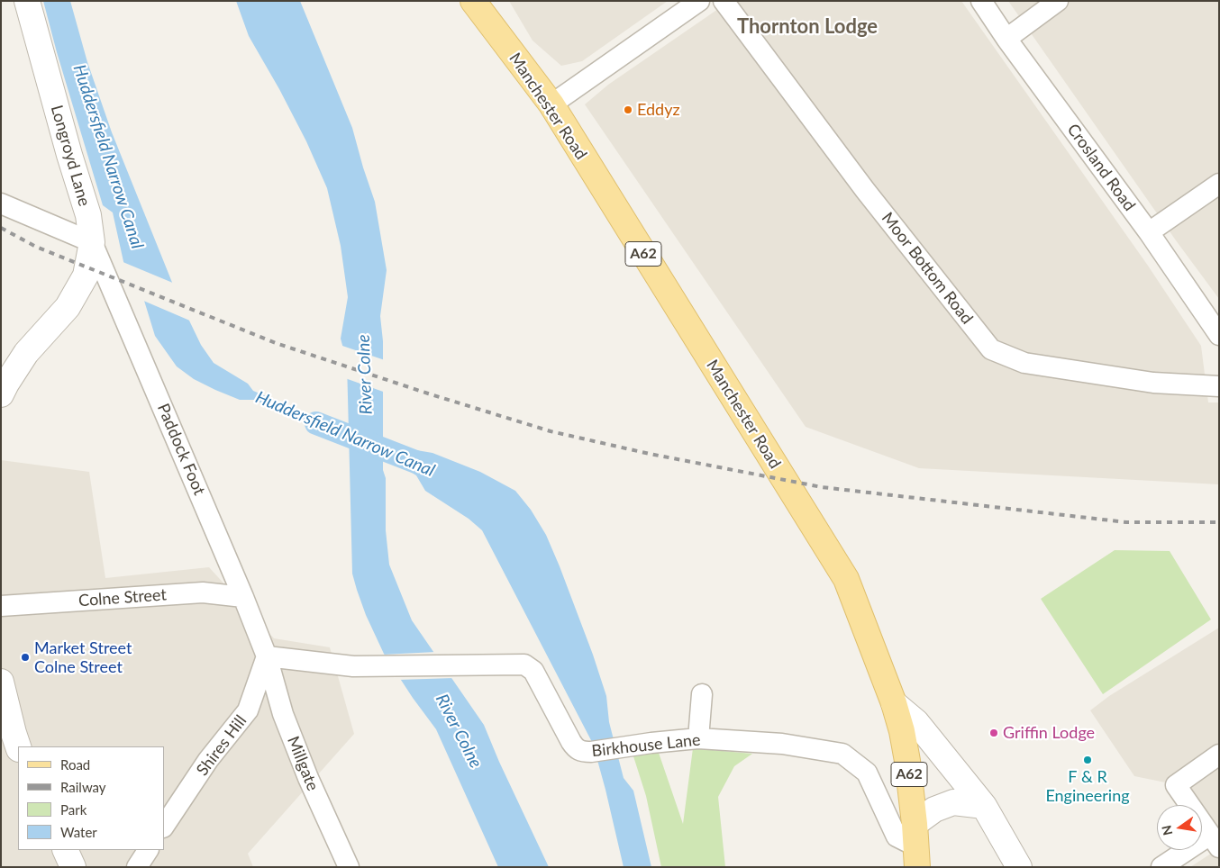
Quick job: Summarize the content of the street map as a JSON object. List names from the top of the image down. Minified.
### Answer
{"streets":{"main road":["Manchester Road","A62"],"street":["Longroyd Lane","Crosland Road","Moor Bottom Road","Paddock Foot","Colne Street","Shires Hill","Birkhouse Lane","Millgate"]},"crossings":[["Manchester Road","Birkhouse Lane"],["Longroyd Lane","Paddock Foot"],["Paddock Foot","Colne Street"],["Paddock Foot","Shires Hill"],["Paddock Foot","Birkhouse Lane"],["Paddock Foot","Millgate"],["Shires Hill","Birkhouse Lane"],["Shires Hill","Millgate"],["Birkhouse Lane","Millgate"]],"districts":["Thornton Lodge"],"water":["Huddersfield Narrow Canal","River Colne"],"places":["Eddyz","Market Street Colne Street","Griffin Lodge","F & R Engineering"],"legend":["Road","Railway","Park","Water"],"north":"left"}
